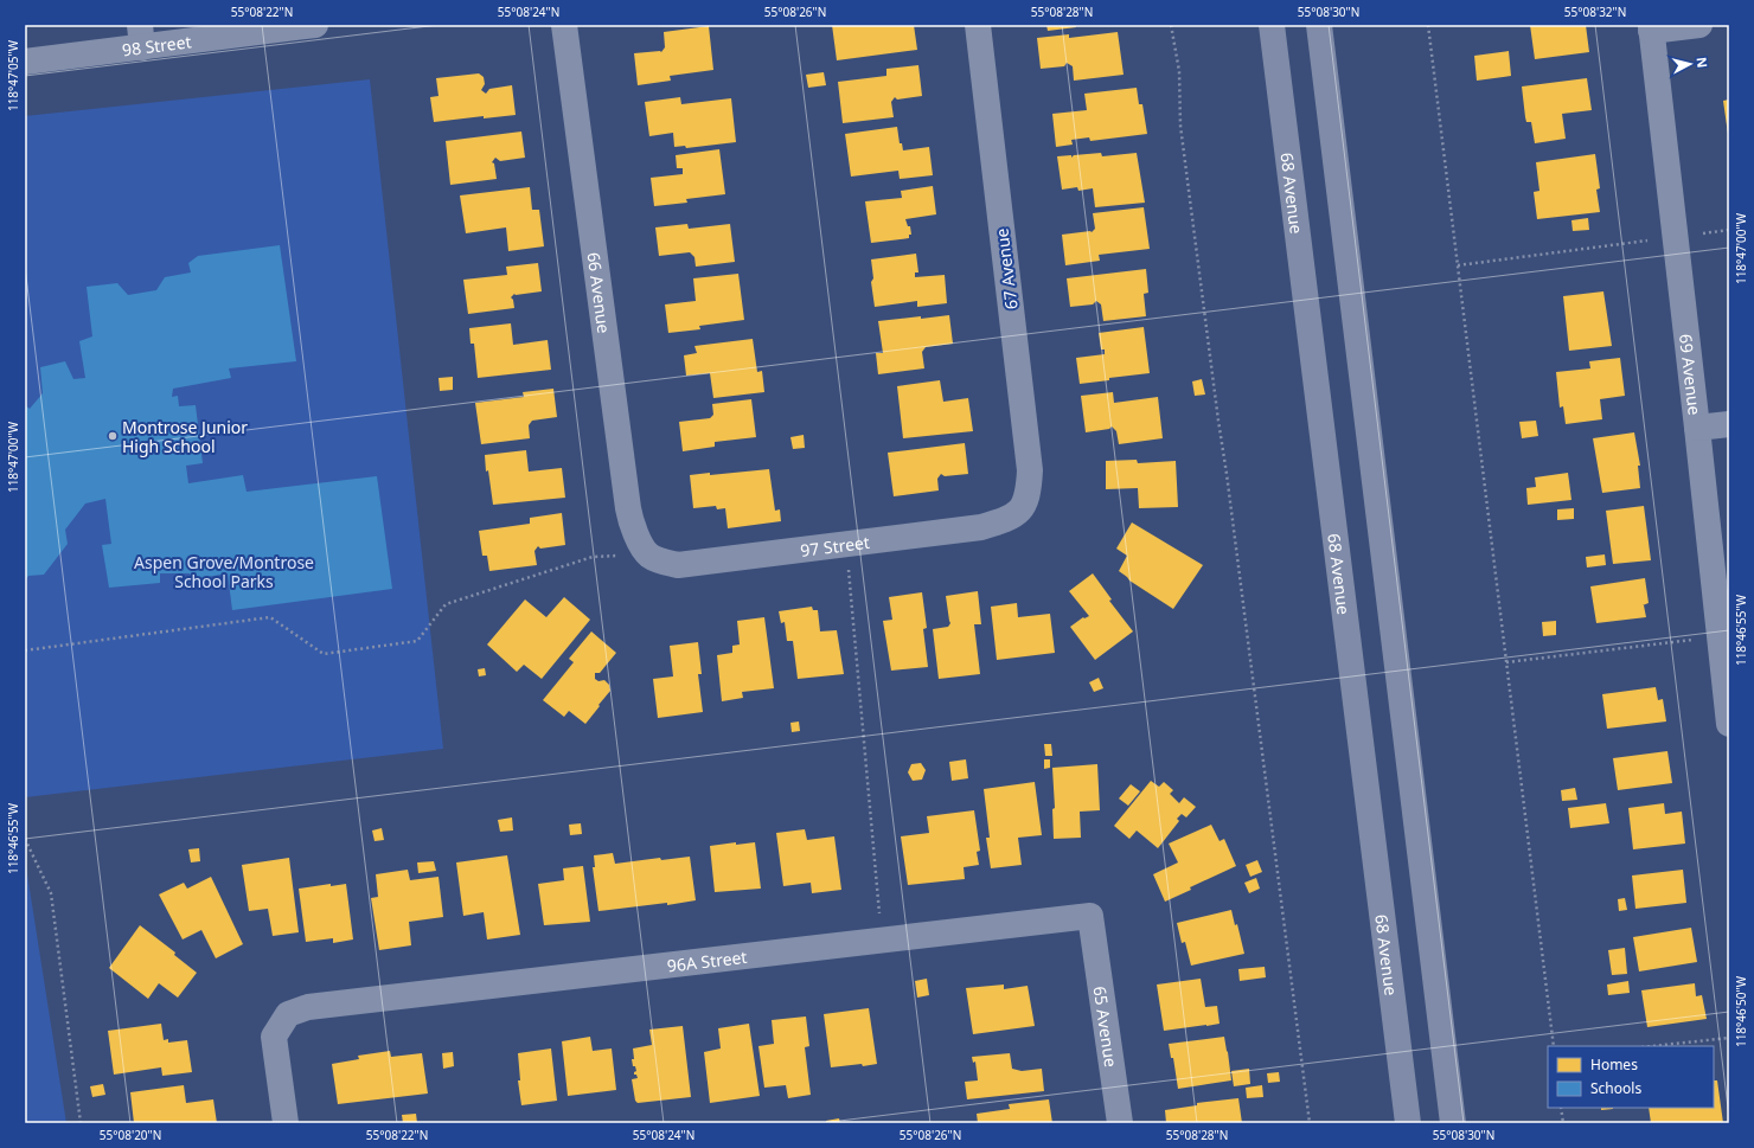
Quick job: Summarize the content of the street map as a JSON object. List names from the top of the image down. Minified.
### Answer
{"streets":{"main road":["68 Avenue"],"street":["98 Street","67 Avenue","66 Avenue","69 Avenue","97 Street","96A Street","65 Avenue"]},"crossings":[["67 Avenue","97 Street"],["66 Avenue","97 Street"],["96A Street","65 Avenue"]],"parks":["Aspen Grove/Montrose School Parks"],"places":["Montrose Junior High School"],"legend":["Homes","Schools"],"north":"right","coordinates":["55°08'22\"N","55°08'24\"N","55°08'26\"N","55°08'28\"N","55°08'30\"N","55°08'32\"N","118°47'05\"W","118°47'00\"W","118°46'55\"W","118°46'50\"W","55°08'20\"N"]}
